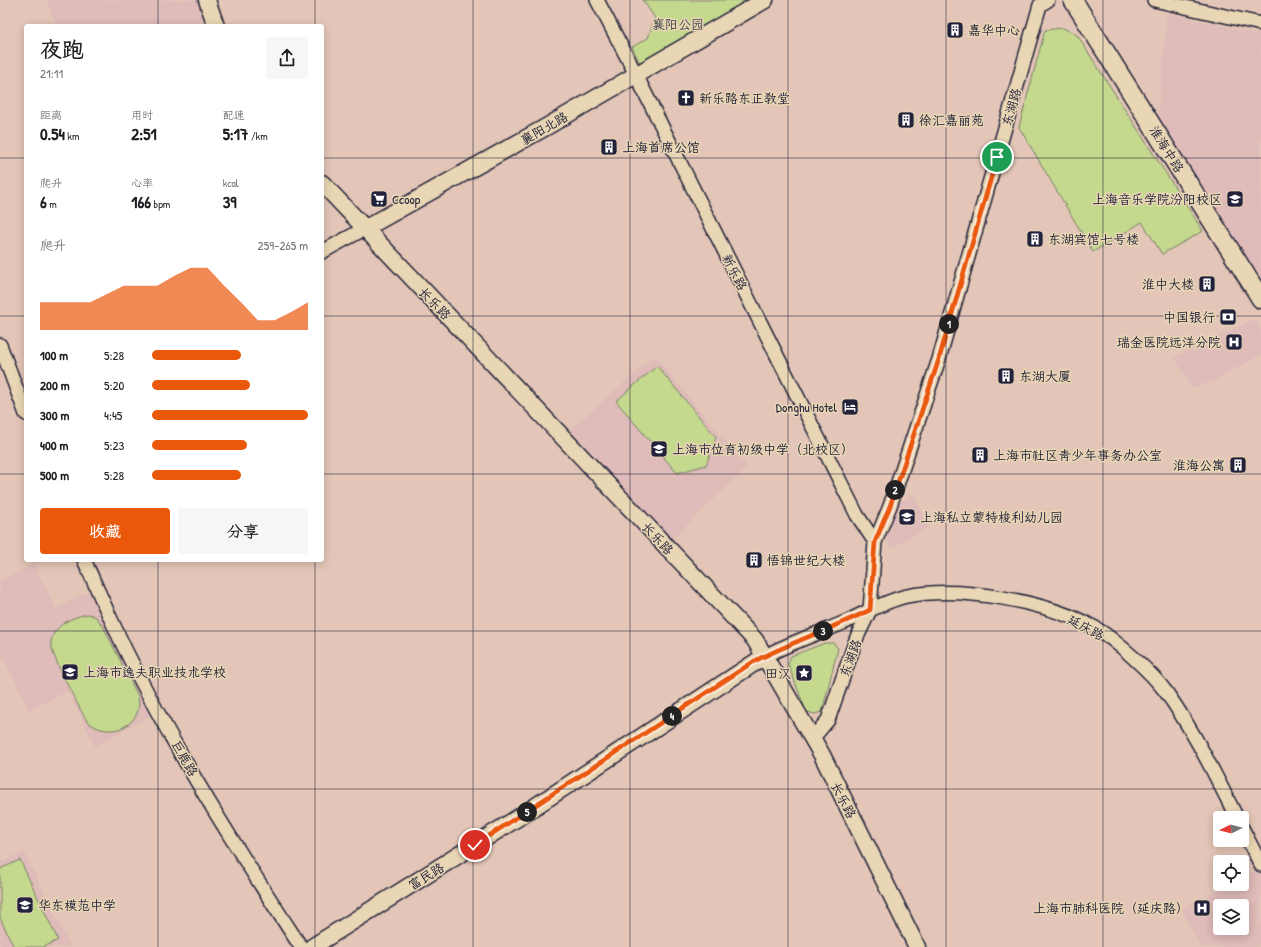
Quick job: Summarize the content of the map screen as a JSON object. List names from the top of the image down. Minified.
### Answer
{"streets":{"main road":["淮海中路"],"street":["东湖路","襄阳北路","新乐路","长乐路","延庆路","巨鹿路","富民路"]},"crossings":[["东湖路","新乐路"],["东湖路","长乐路"],["东湖路","延庆路"],["东湖路","富民路"],["襄阳北路","新乐路"],["襄阳北路","长乐路"],["长乐路","富民路"],["延庆路","富民路"]],"parks":["襄阳公园"],"places":{"building":["嘉华中心","徐汇嘉丽苑","上海首席公馆","东湖宾馆七号楼","淮中大楼","东湖大厦","上海市社区青少年事务办公室","淮海公寓","悟锦世纪大楼"],"church":["新乐路东正教堂"],"supermarket":["Ccoop"],"school or university":["上海音乐学院汾阳校区","上海市位育初级中学（北校区）","上海私立蒙特梭利幼儿园","上海市逸夫职业技术学校","华东模范中学"],"bank":["中国银行"],"hospital":["瑞金医院远洋分院","上海市肺科医院（延庆路）"],"hotel":["Donghu Hotel"],"place":["田汉"]},"north":"left","page":{"heading":["夜跑","21:11"],"stats":[["距离","0.54 km"],["用时","2:51"],["配速","5:17 /km"],["爬升","6 m"],["心率","166 bpm"],["kcal","39"]],"chart":["爬升","259–265 m"],"pins":["1","2","3","4","5"],"list":[{"name":"100 m","note":"5:28"},{"name":"200 m","note":"5:20"},{"name":"300 m","note":"4:45"},{"name":"400 m","note":"5:23"},{"name":"500 m","note":"5:28"}],"buttons":["收藏","分享"]}}
